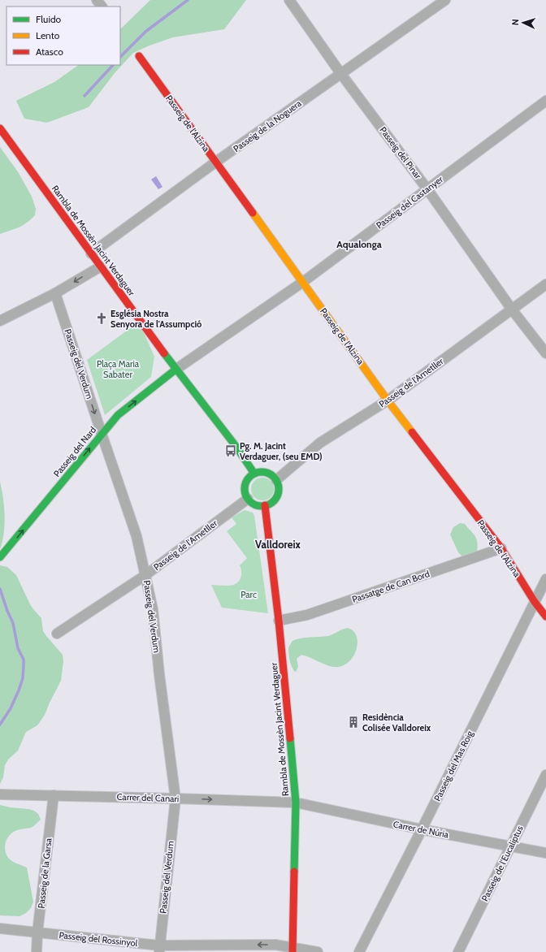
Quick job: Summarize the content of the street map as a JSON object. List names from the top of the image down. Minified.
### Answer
{"streets":{"street":["Passeig de l'Alzina","Passeig de la Noguera","Passeig del Pinar","Passeig del Castanyer","Rambla de Mossèn Jacint Verdaguer","Passeig del Verdum","Passeig de l'Ametller","Passeig del Nard","Passatge de Can Bord","Passeig del Mas Roig","Carrer del Canari","Carrer de Núria","Passeig de l'Eucaliptus","Passeig de la Garsa","Passeig del Rossinyol"]},"crossings":[["Passeig de l'Alzina","Passeig de la Noguera"],["Passeig de l'Alzina","Passeig del Castanyer"],["Passeig de l'Alzina","Passeig de l'Ametller"],["Passeig de l'Alzina","Passatge de Can Bord"],["Passeig de l'Alzina","Passeig del Mas Roig"],["Passeig de la Noguera","Passeig del Pinar"],["Passeig de la Noguera","Rambla de Mossèn Jacint Verdaguer"],["Passeig del Pinar","Passeig del Castanyer"],["Passeig del Pinar","Passeig de l'Ametller"],["Passeig del Castanyer","Rambla de Mossèn Jacint Verdaguer"],["Passeig del Castanyer","Passeig del Nard"],["Rambla de Mossèn Jacint Verdaguer","Passeig de l'Ametller"],["Rambla de Mossèn Jacint Verdaguer","Passeig del Nard"],["Rambla de Mossèn Jacint Verdaguer","Passatge de Can Bord"],["Rambla de Mossèn Jacint Verdaguer","Carrer del Canari"],["Rambla de Mossèn Jacint Verdaguer","Carrer de Núria"],["Rambla de Mossèn Jacint Verdaguer","Passeig del Rossinyol"],["Passeig del Verdum","Passeig de l'Ametller"],["Passeig del Verdum","Passeig del Nard"],["Passeig del Verdum","Carrer del Canari"],["Passeig del Verdum","Passeig del Rossinyol"],["Passeig del Mas Roig","Carrer de Núria"],["Carrer del Canari","Carrer de Núria"],["Carrer del Canari","Passeig de la Garsa"],["Carrer de Núria","Passeig de l'Eucaliptus"],["Passeig de la Garsa","Passeig del Rossinyol"]],"one_way":["Passeig del Nard","Carrer del Canari","Passeig del Rossinyol"],"districts":["Aqualonga","Valldoreix"],"parks":["Plaça Maria Sabater","Parc"],"places":{"church":["Església Nostra Senyora de l'Assumpció"],"bus stop":["Pg. M. Jacint Verdaguer, (seu EMD)"],"building":["Residència Colisée Valldoreix"]},"legend":["Fluido","Lento","Atasco"],"north":"left"}
